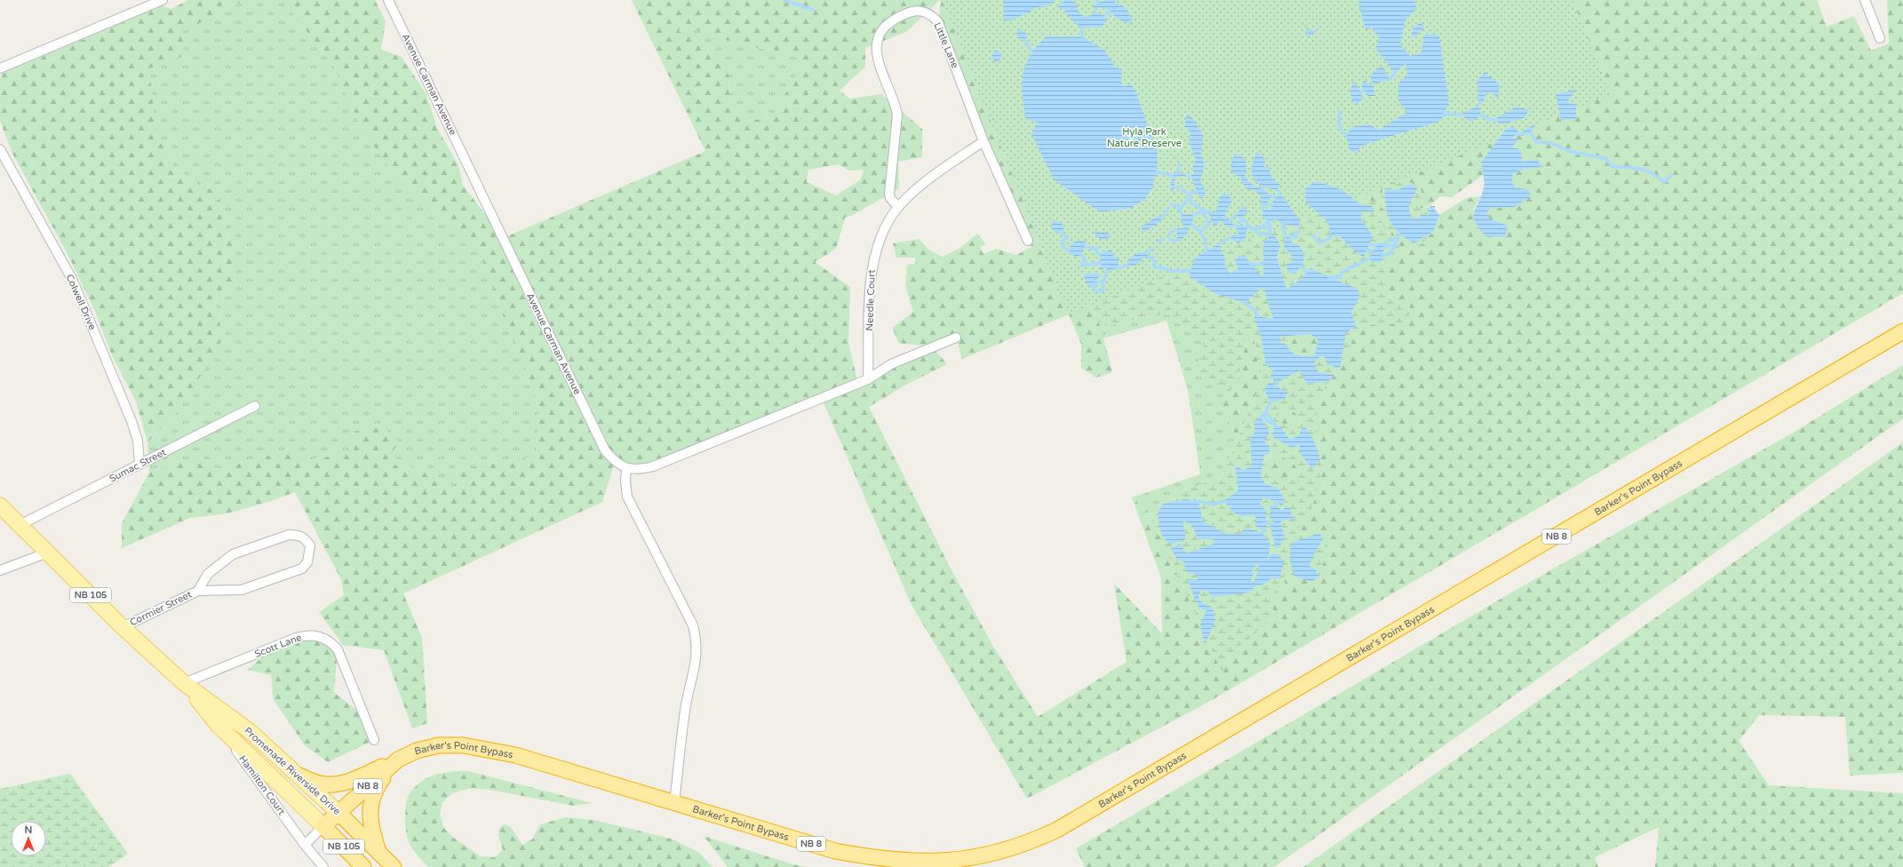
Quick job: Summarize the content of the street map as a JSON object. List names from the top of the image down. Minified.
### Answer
{"streets":{"highway":["Barker's Point Bypass","NB 8","NB 105","Promenade Riverside Drive"],"street":["Little Lane","Avenue Carman Avenue","Needle Court","Colwell Drive","Sumac Street","Cormier Street","Scott Lane","Hamilton Court"]},"crossings":[["Little Lane","Needle Court"],["Colwell Drive","Sumac Street"],["Sumac Street","Promenade Riverside Drive"],["Barker's Point Bypass","Promenade Riverside Drive"],["Cormier Street","Promenade Riverside Drive"],["Scott Lane","Promenade Riverside Drive"],["Promenade Riverside Drive","Hamilton Court"]],"parks":["Hyla Park Nature Preserve"],"north":"top"}
